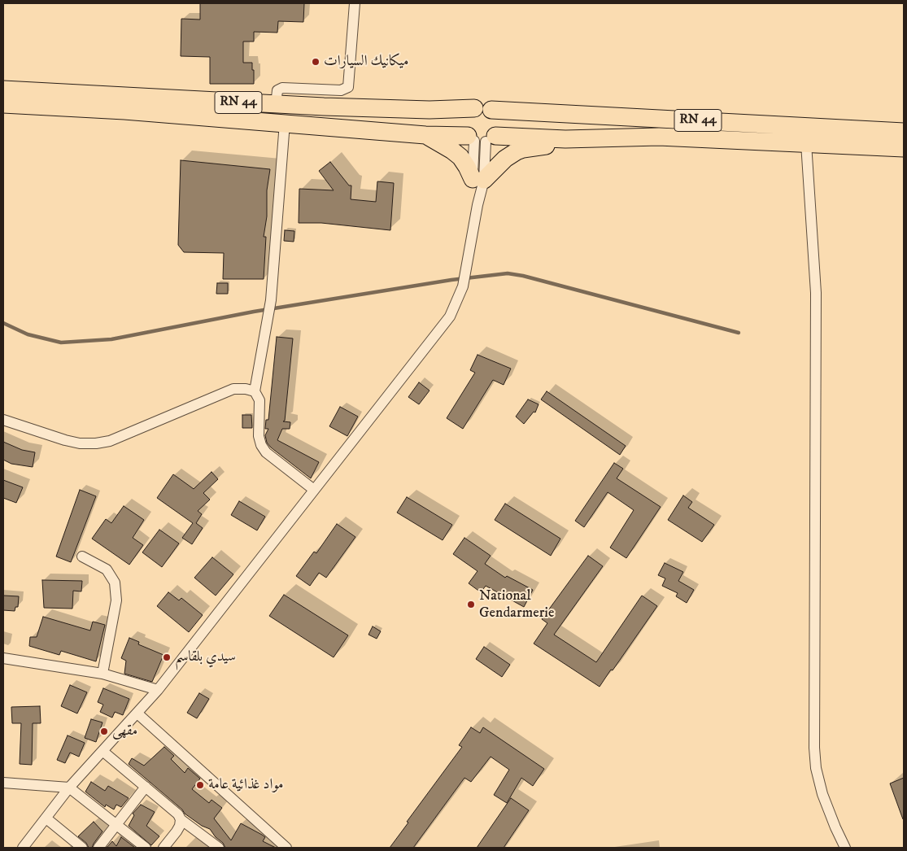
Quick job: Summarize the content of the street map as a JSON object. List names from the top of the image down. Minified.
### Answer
{"streets":{"highway":["RN 44"]},"places":["ميكانيك السيارات","National Gendarmerie","سيدي بلقاسم","مقهى","مواد غذائية عامة"]}
